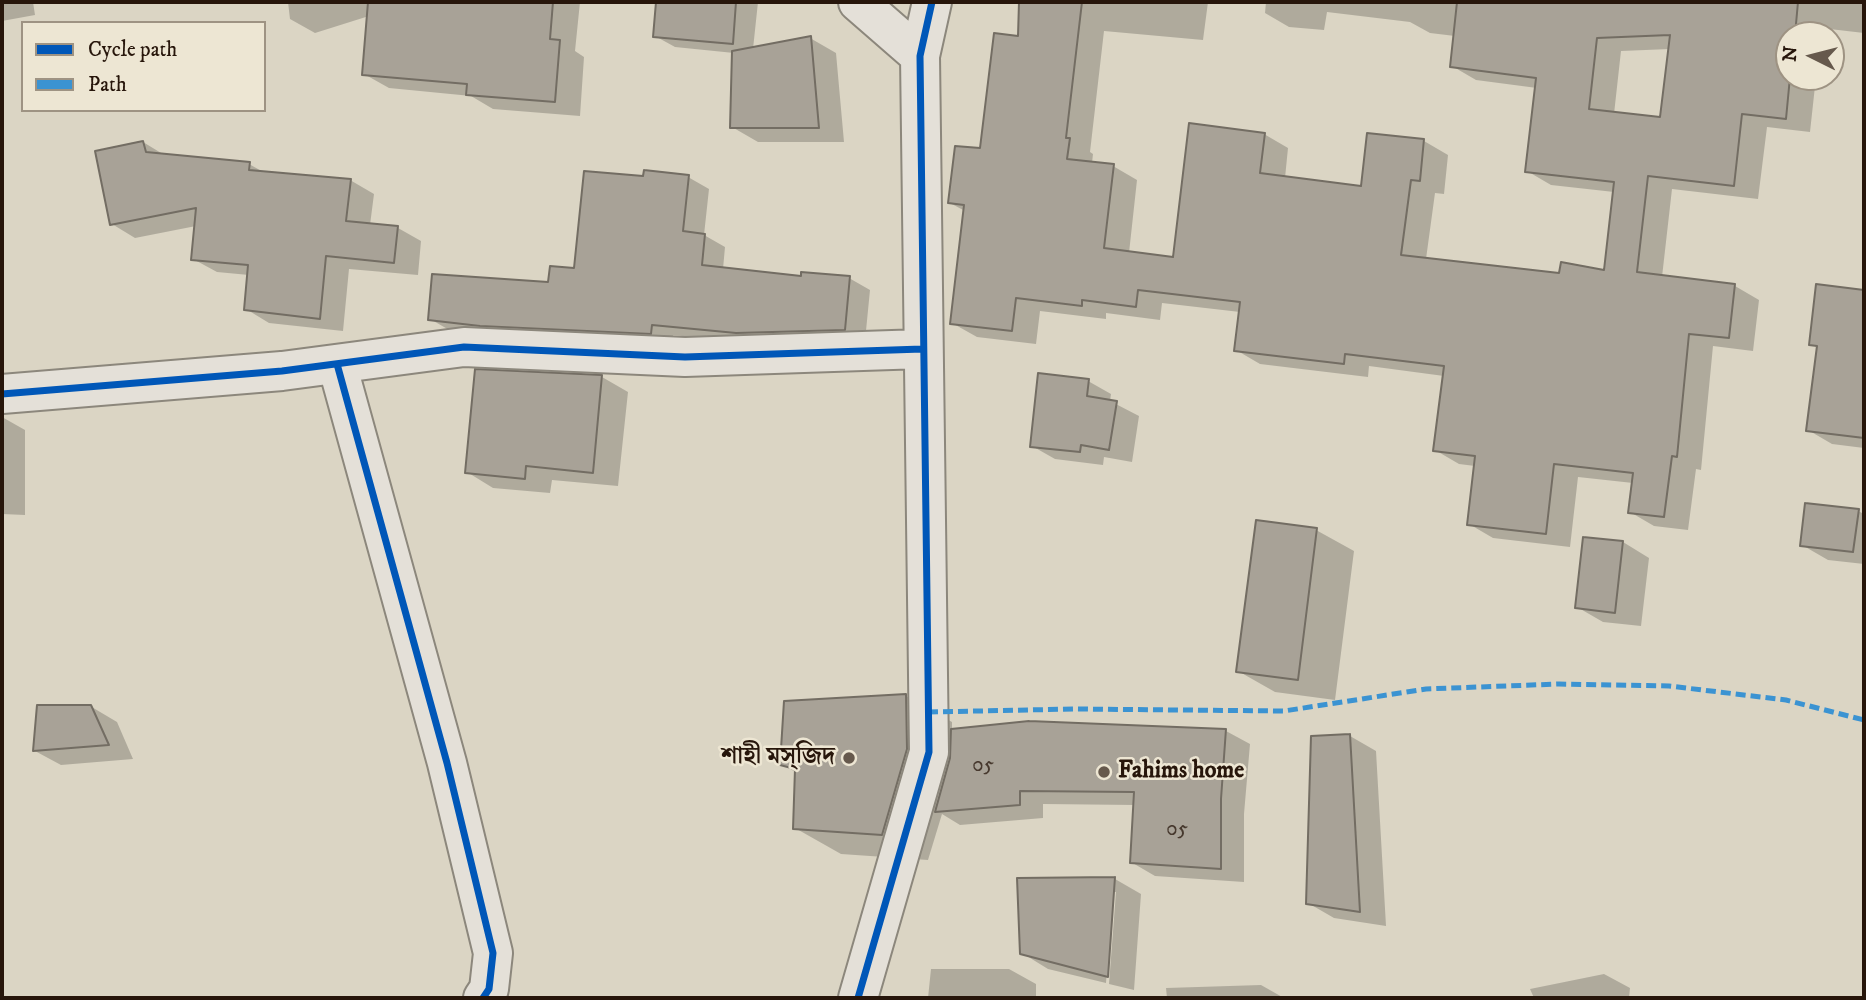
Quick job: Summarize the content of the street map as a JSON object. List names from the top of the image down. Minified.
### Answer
{"places":["শাহী মস্জিদ","Fahims home"],"house_numbers":["05","05"],"legend":["Cycle path","Path"],"north":"left"}
